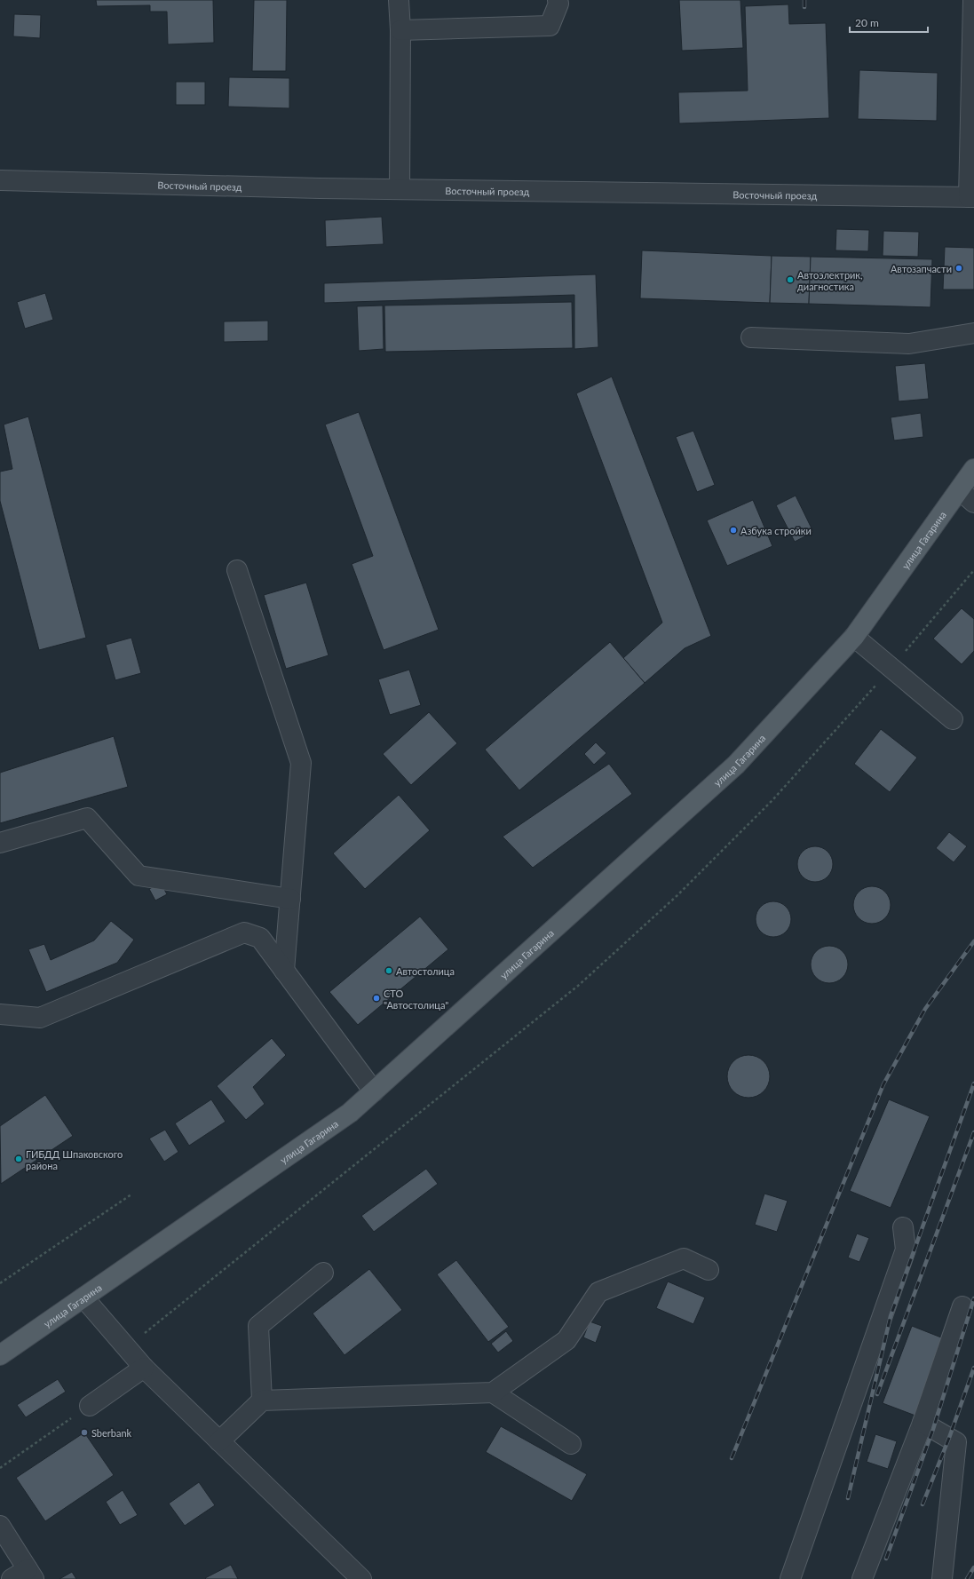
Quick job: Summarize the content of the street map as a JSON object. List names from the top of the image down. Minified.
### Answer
{"streets":{"main road":["улица Гагарина"],"street":["Восточный проезд"]},"places":["Автозапчасти","Автоэлектрик, диагностика","Азбука стройки","Автостолица","СТО \"Автостолица\"","ГИБДД Шпаковского района","Sberbank"],"scale_bar":"20 m"}
